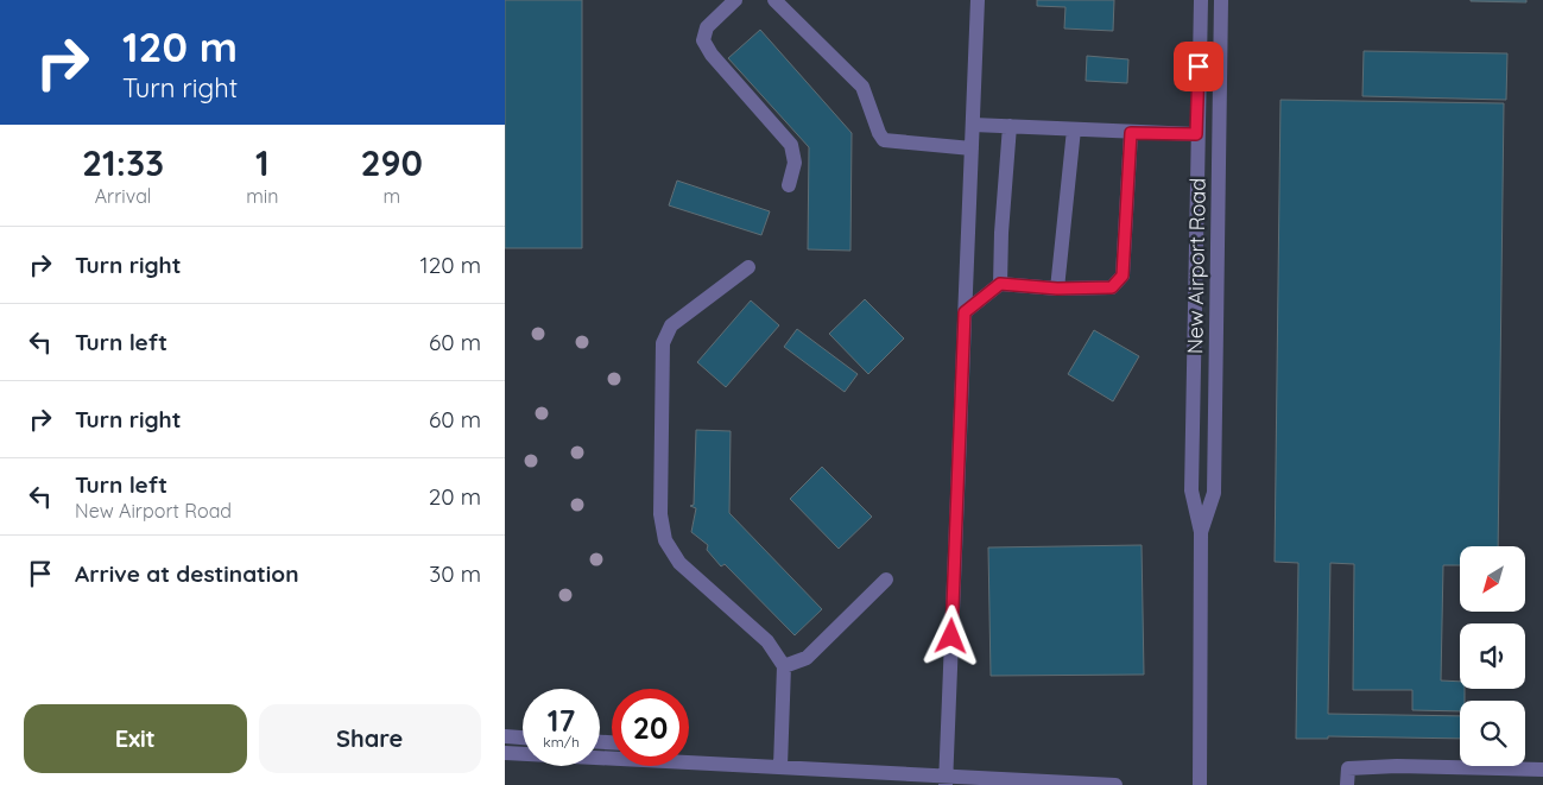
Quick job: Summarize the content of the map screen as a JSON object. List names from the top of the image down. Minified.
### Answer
{"streets":{"lane":["New Airport Road"]},"north":"bottom left","page":{"turn":["120 m","Turn right"],"eta":["21:33","Arrival","1","min","290","m"],"list":[{"name":"Turn right","value":"120 m"},{"name":"Turn left","value":"60 m"},{"name":"Turn right","value":"60 m"},{"name":"Turn left","note":"New Airport Road","value":"20 m"},{"name":"Arrive at destination","value":"30 m"}],"speed":"17 km/h","limit":"20","buttons":["Exit","Share"]}}
